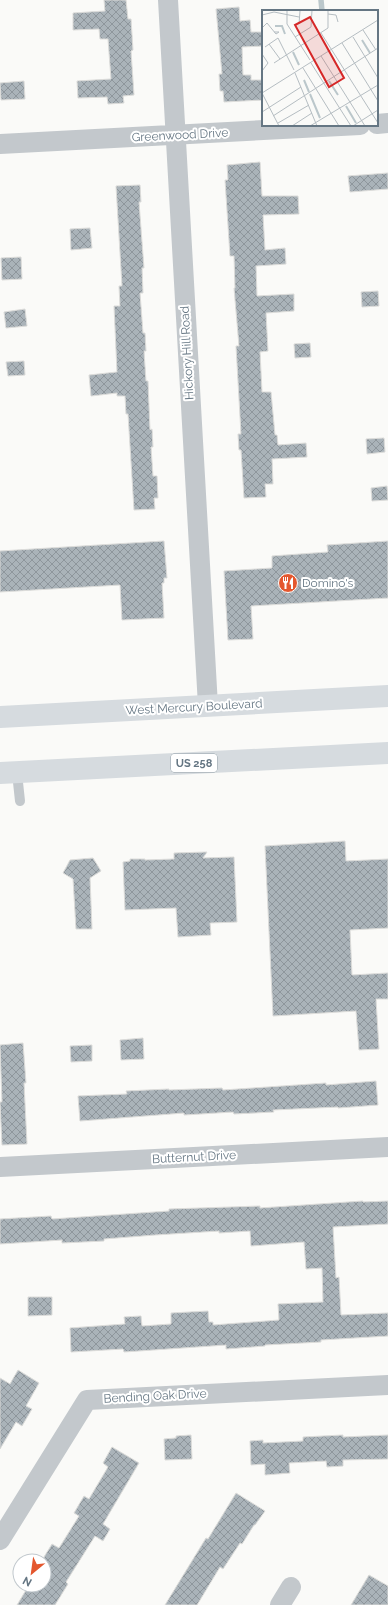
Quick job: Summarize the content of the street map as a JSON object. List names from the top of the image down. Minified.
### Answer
{"streets":{"highway":["West Mercury Boulevard","US 258"],"street":["Greenwood Drive","Hickory Hill Road","Butternut Drive","Bending Oak Drive"]},"crossings":[["Greenwood Drive","Hickory Hill Road"],["Hickory Hill Road","West Mercury Boulevard"]],"places":{"restaurant":["Domino's"]},"north":"bottom left"}
